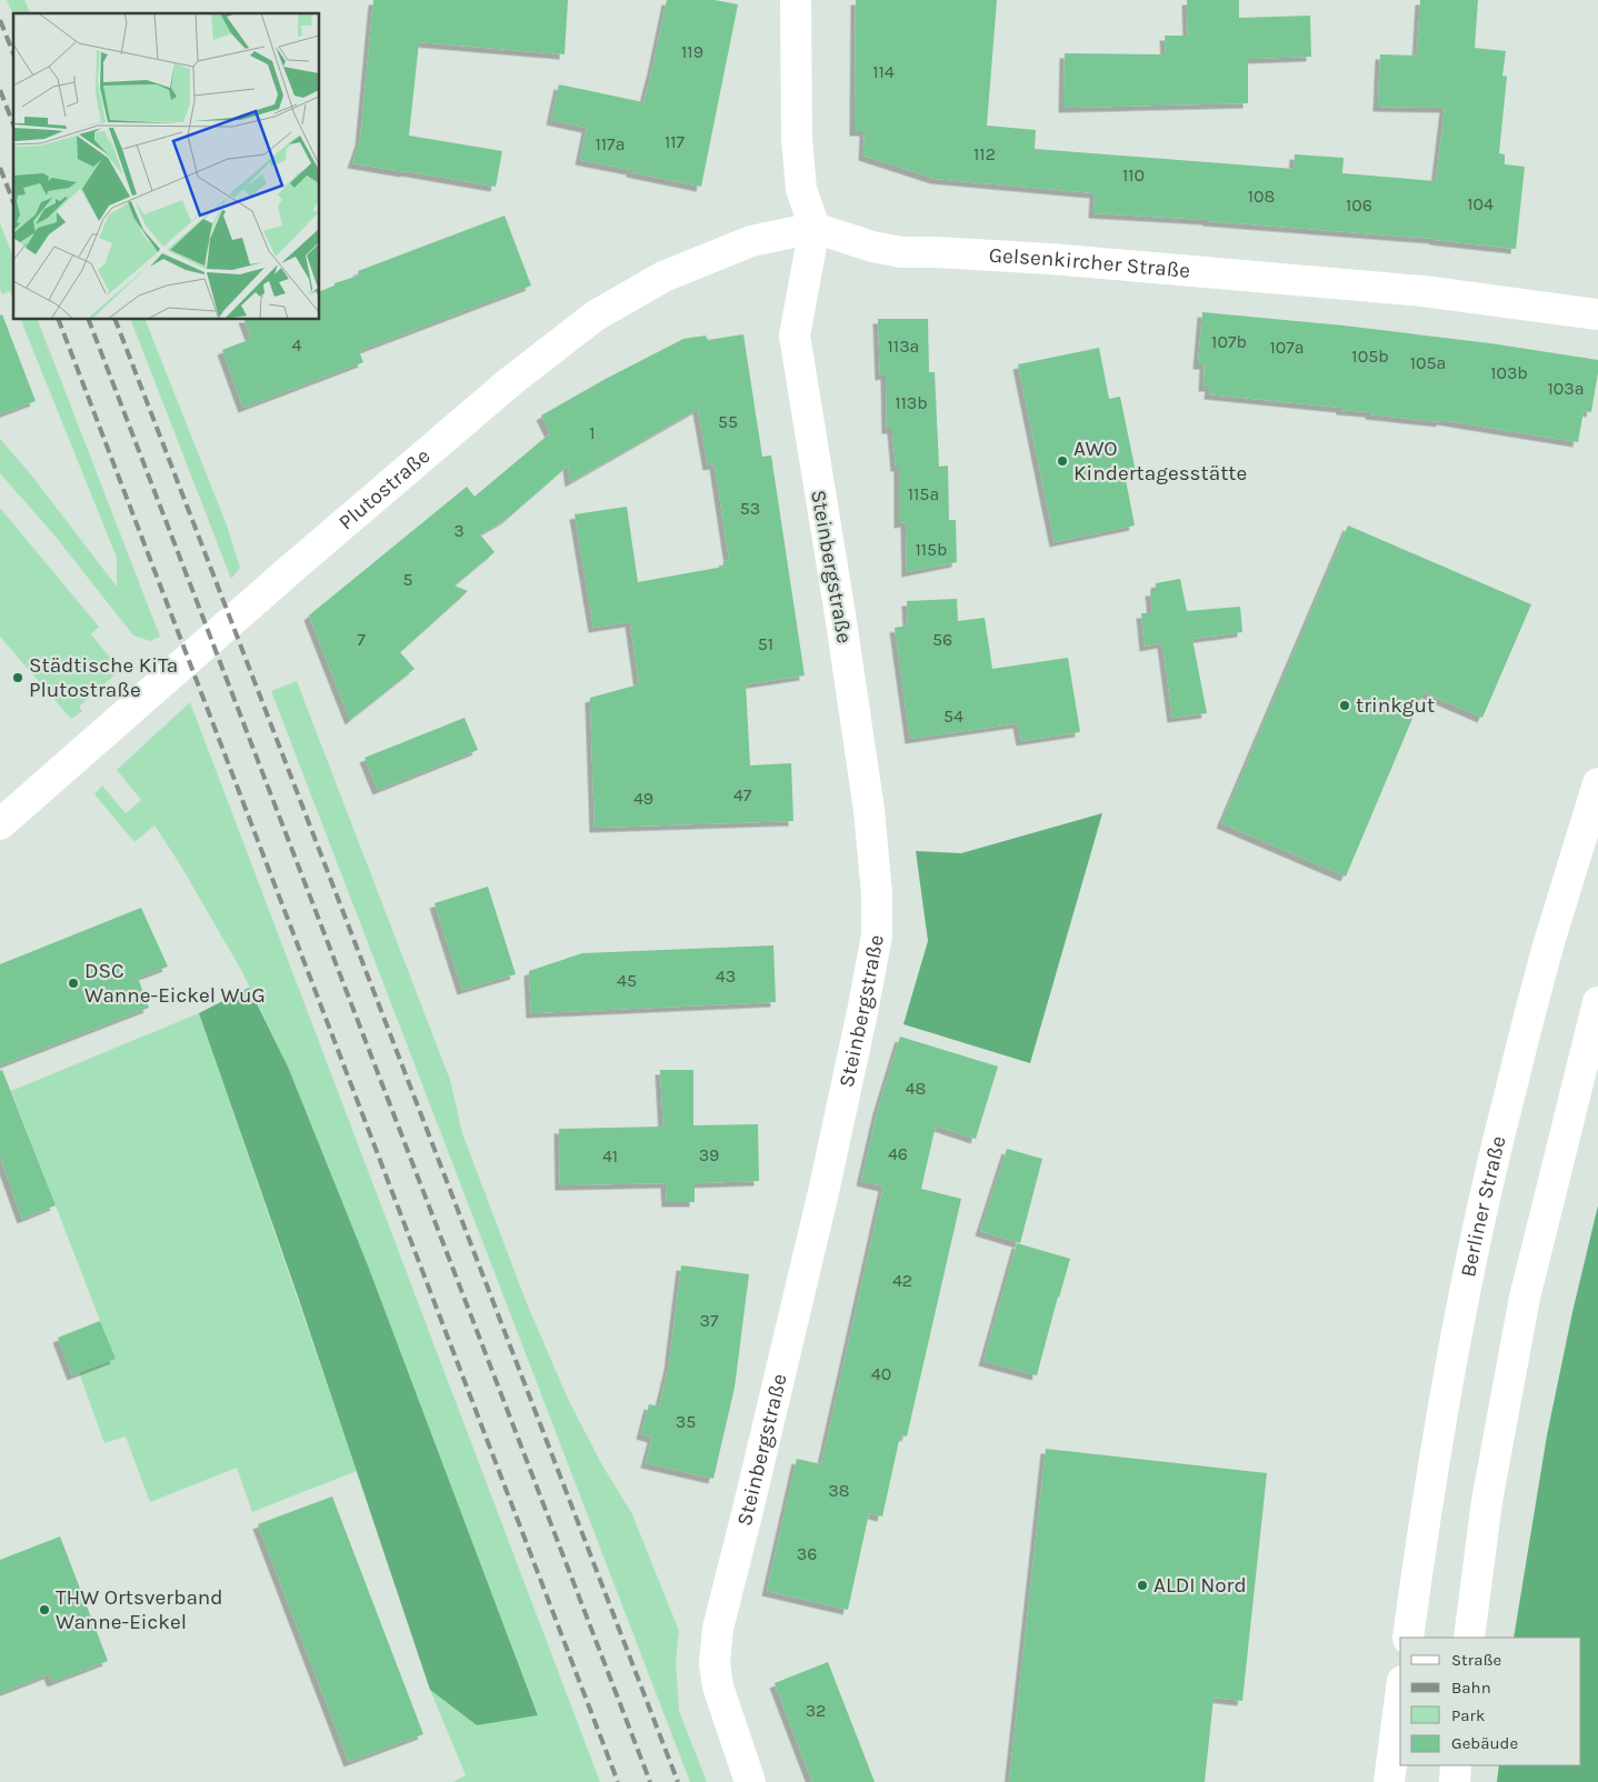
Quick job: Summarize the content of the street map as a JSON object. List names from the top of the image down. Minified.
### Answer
{"streets":{"street":["Gelsenkircher Straße","Plutostraße","Steinbergstraße","Berliner Straße"]},"crossings":[["Gelsenkircher Straße","Plutostraße"],["Gelsenkircher Straße","Steinbergstraße"],["Plutostraße","Steinbergstraße"]],"places":["AWO Kindertagesstätte","Städtische KiTa Plutostraße","trinkgut","DSC Wanne-Eickel WuG","ALDI Nord","THW Ortsverband Wanne-Eickel"],"house_numbers":["119","114","117","117a","112","110","108","104","106","107b","4","113a","107a","105b","105a","103b","103a","113b","55","1","115a","53","3","115b","5","7","56","51","54","47","49","43","45","48","46","39","41","42","37","40","35","38","36","32"],"legend":["Straße","Bahn","Park","Gebäude"]}
